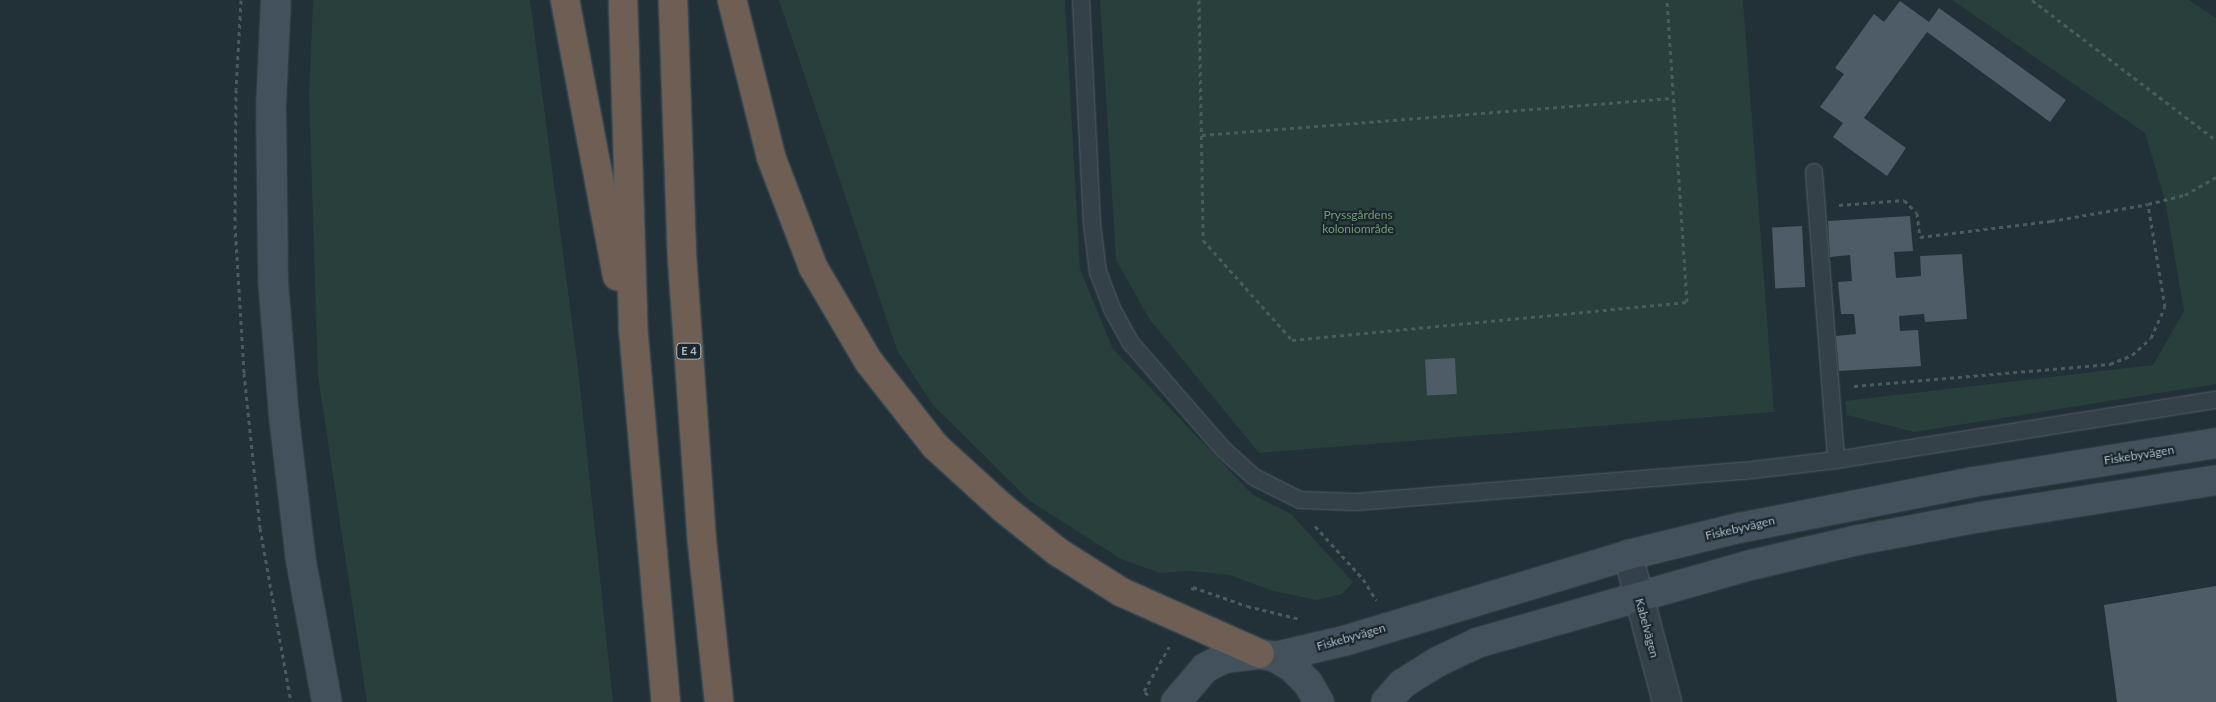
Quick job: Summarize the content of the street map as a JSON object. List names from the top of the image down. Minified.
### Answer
{"streets":{"highway":["E 4"],"street":["Fiskebyvägen","Kabelvägen"]},"crossings":[["Fiskebyvägen","Kabelvägen"]],"parks":["Pryssgårdens koloniområde"]}
